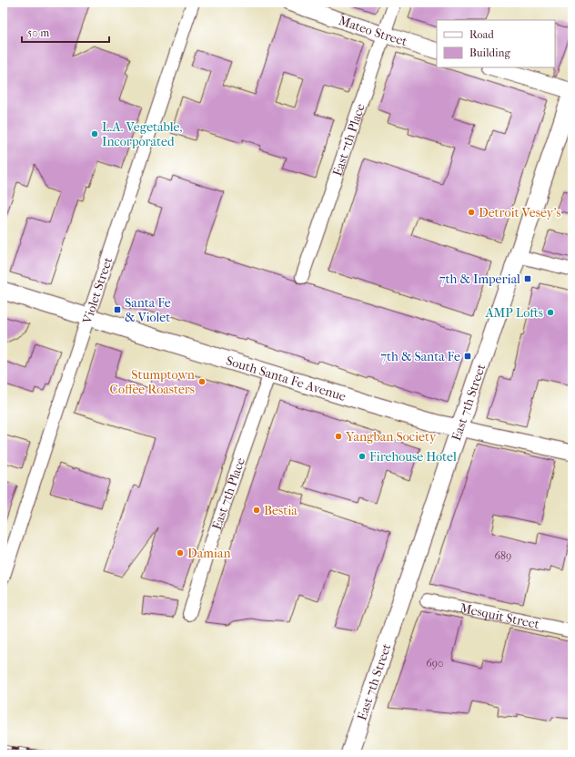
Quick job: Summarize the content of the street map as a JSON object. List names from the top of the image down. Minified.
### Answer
{"streets":{"main road":["South Santa Fe Avenue","East 7th Street"],"street":["Mateo Street","East 7th Place","Violet Street","Mesquit Street"]},"crossings":[["Mateo Street","East 7th Place"],["East 7th Place","South Santa Fe Avenue"],["Violet Street","South Santa Fe Avenue"],["South Santa Fe Avenue","East 7th Street"]],"places":{"other":["L.A. Vegetable, Incorporated","Detroit Vesey's","AMP Lofts","Stumptown Coffee Roasters","Yangban Society","Firehouse Hotel","Bestia","Damian"],"transit":["7th & Imperial","Santa Fe & Violet","7th & Santa Fe"]},"house_numbers":["689","690"],"legend":["Road","Building"],"scale_bar":"50 m"}
